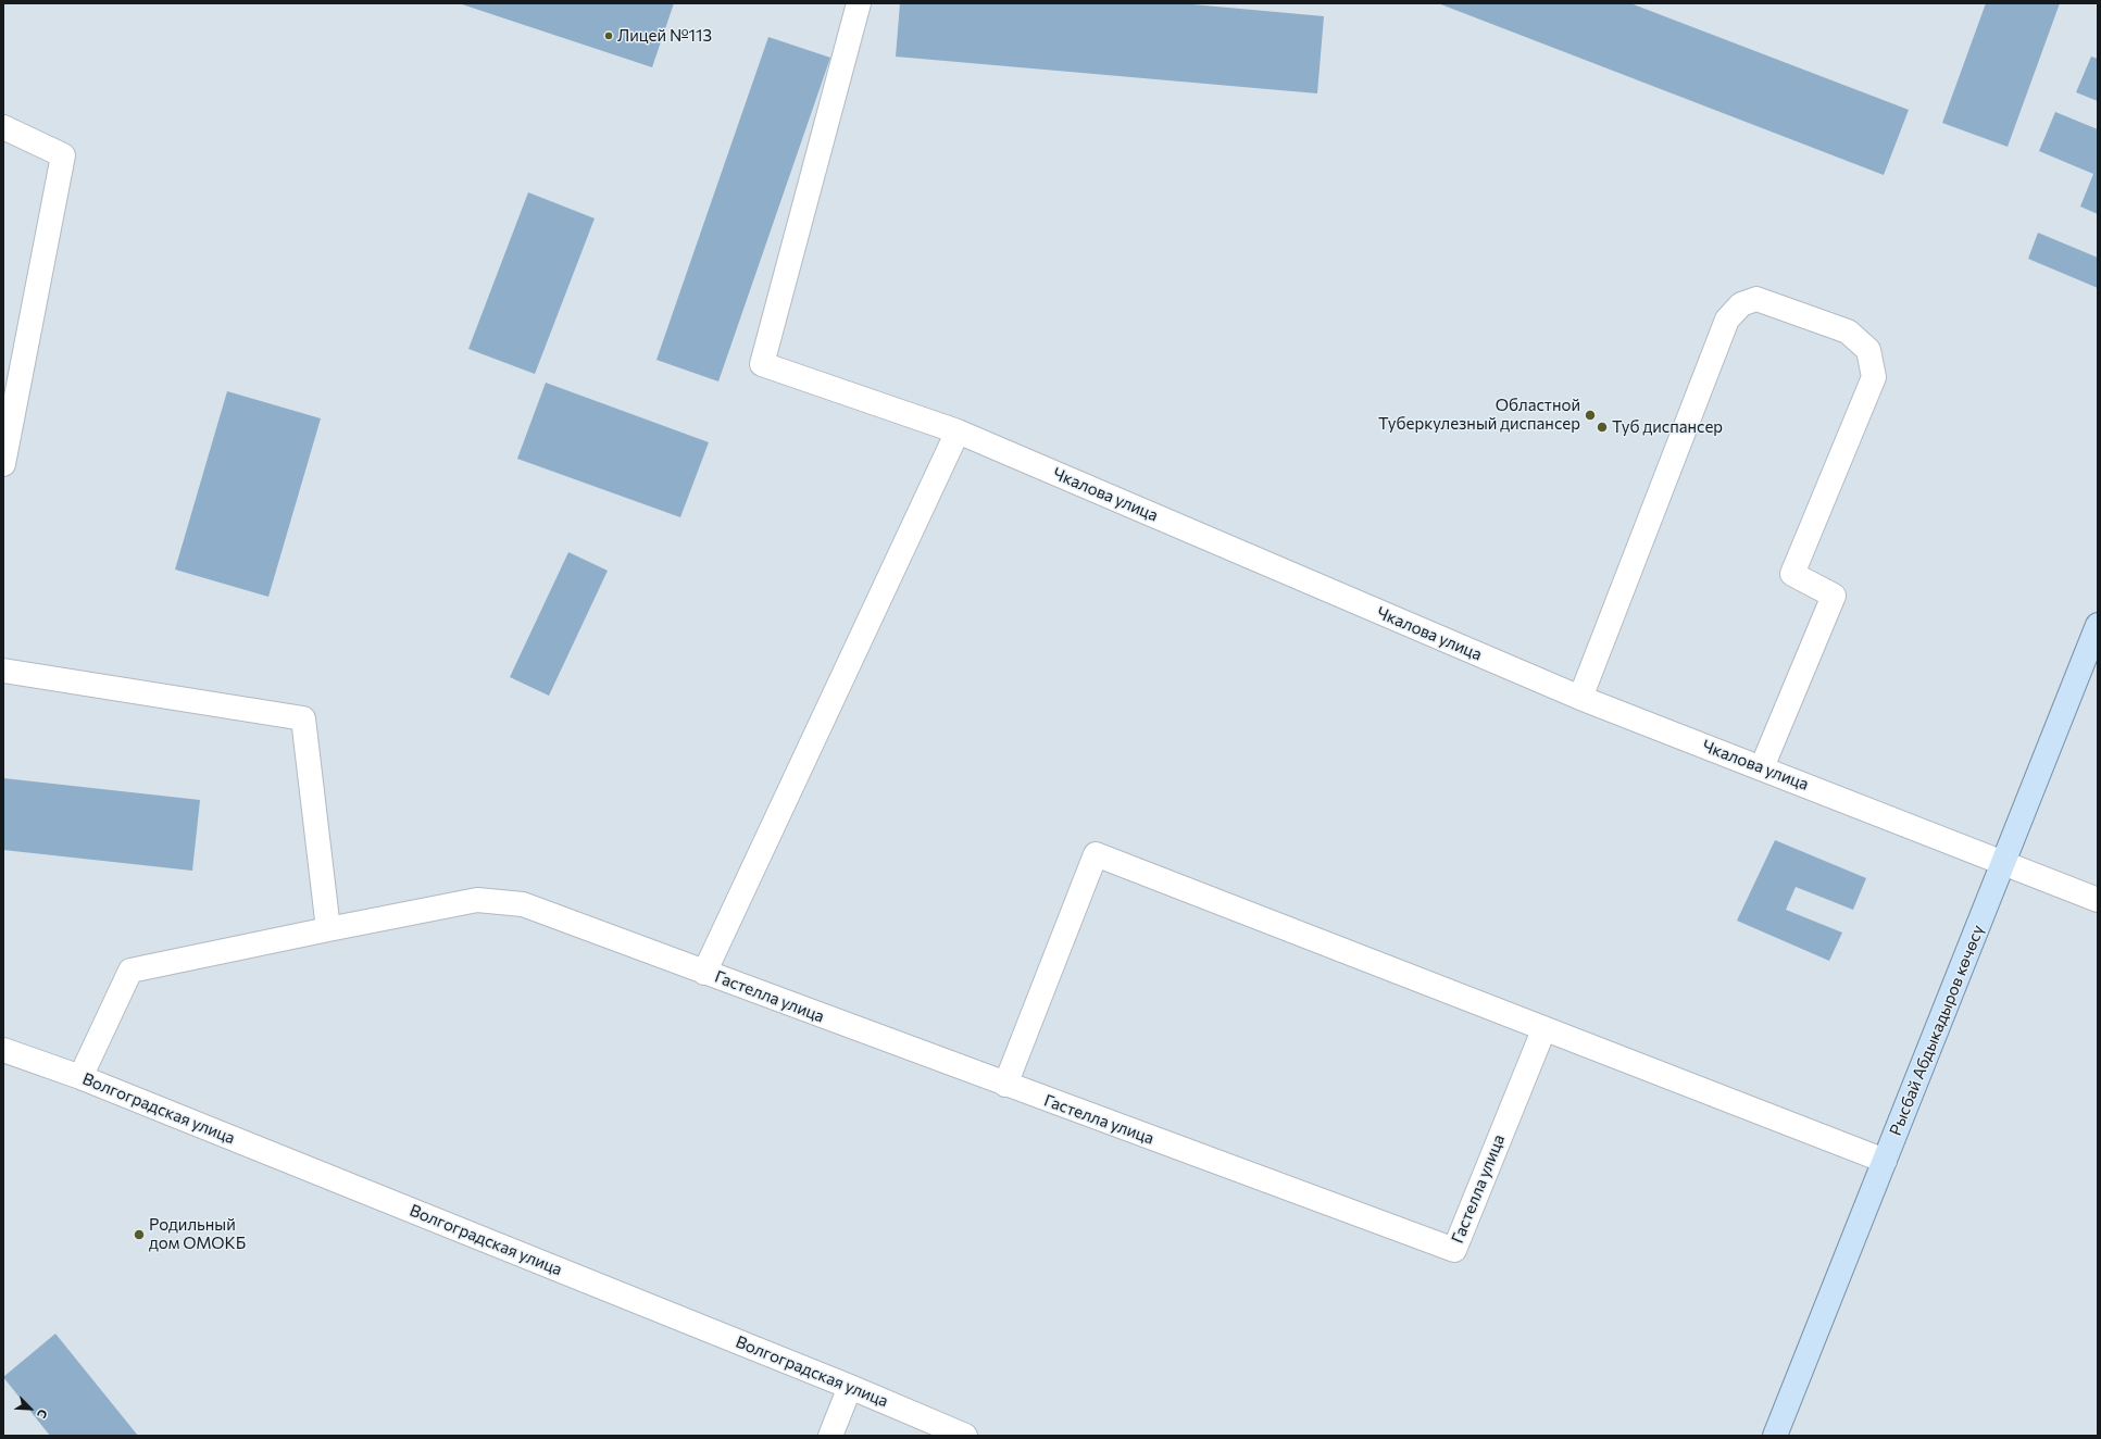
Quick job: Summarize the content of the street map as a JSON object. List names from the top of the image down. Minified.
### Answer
{"streets":{"main road":["Рысбай Абдыкадыров көчөсү"],"street":["Чкалова улица","Гастелла улица","Волгоградская улица"]},"crossings":[["Чкалова улица","Рысбай Абдыкадыров көчөсү"],["Гастелла улица","Волгоградская улица"]],"places":["Лицей №113","Областной Туберкулезный диспансер","Туб диспансер","Родильный дом ОМОКБ"],"north":"bottom right"}
